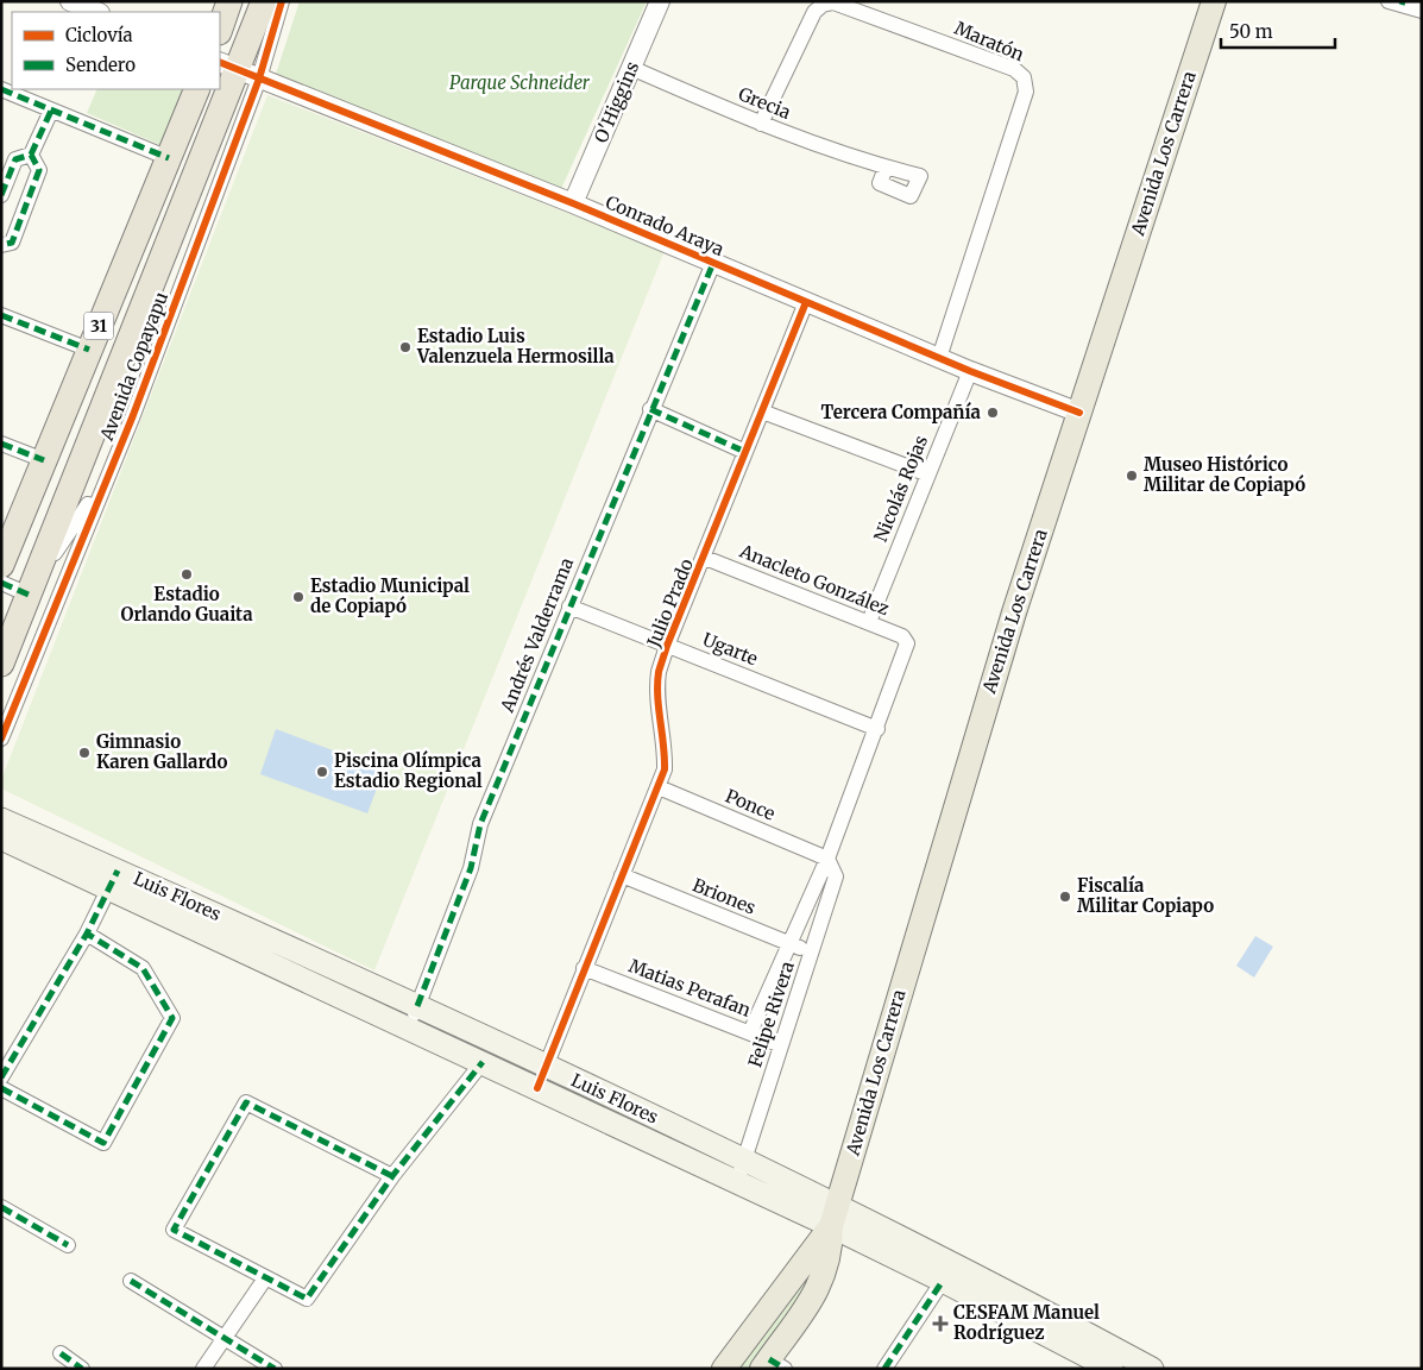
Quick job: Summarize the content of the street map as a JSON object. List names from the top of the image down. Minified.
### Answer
{"streets":{"highway":["31","Avenida Copayapu"],"main road":["Avenida Los Carrera","Luis Flores"],"street":["Maratón","O'Higgins","Grecia","Conrado Araya","Nicolás Rojas","Anacleto González","Julio Prado","Andrés Valderrama","Ugarte","Ponce","Briones","Matias Perafan","Felipe Rivera"]},"crossings":[["Maratón","Grecia"],["Maratón","Conrado Araya"],["O'Higgins","Grecia"],["O'Higgins","Conrado Araya"],["Avenida Los Carrera","Conrado Araya"],["Avenida Los Carrera","Luis Flores"],["Conrado Araya","Avenida Copayapu"],["Conrado Araya","Nicolás Rojas"],["Conrado Araya","Julio Prado"],["Conrado Araya","Andrés Valderrama"],["Nicolás Rojas","Anacleto González"],["Anacleto González","Julio Prado"],["Anacleto González","Felipe Rivera"],["Julio Prado","Ugarte"],["Julio Prado","Ponce"],["Julio Prado","Luis Flores"],["Julio Prado","Briones"],["Julio Prado","Matias Perafan"],["Andrés Valderrama","Ugarte"],["Andrés Valderrama","Luis Flores"],["Ugarte","Felipe Rivera"],["Ponce","Felipe Rivera"],["Luis Flores","Felipe Rivera"],["Briones","Felipe Rivera"],["Matias Perafan","Felipe Rivera"]],"parks":["Parque Schneider"],"places":{"other":["Estadio Luis Valenzuela Hermosilla","Tercera Compañía","Museo Histórico Militar de Copiapó","Estadio Orlando Guaita","Estadio Municipal de Copiapó","Gimnasio Karen Gallardo","Piscina Olímpica Estadio Regional","Fiscalía Militar Copiapo"],"health":["CESFAM Manuel Rodríguez"]},"legend":["Ciclovía","Sendero"],"scale_bar":"50 m"}
